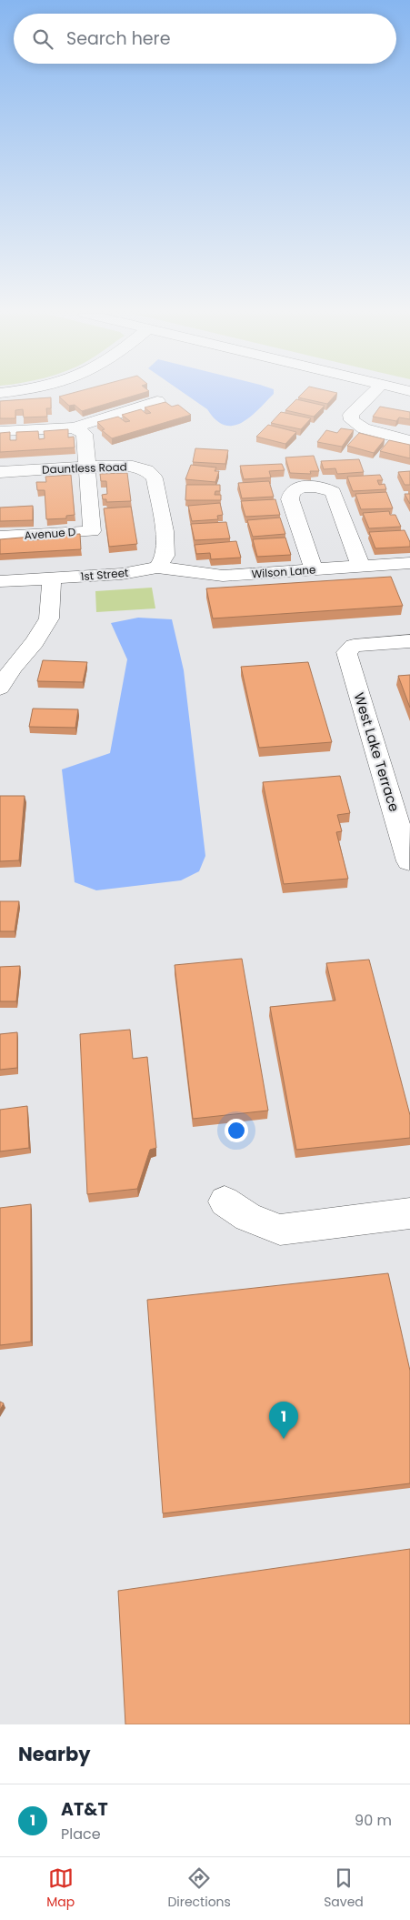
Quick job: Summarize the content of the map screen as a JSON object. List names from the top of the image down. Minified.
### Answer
{"streets":{"street":["Dauntless Road","Avenue D","Wilson Lane","1st Street","West Lake Terrace"]},"crossings":[["Dauntless Road","Avenue D"],["Dauntless Road","Wilson Lane"],["Dauntless Road","1st Street"],["Wilson Lane","1st Street"]],"page":{"search":"Search here","pins":"1","heading":"Nearby","list":[{"mark":"1","name":"AT&T","note":"Place","value":"90 m"}],"nav":["Map","Directions","Saved"]}}
